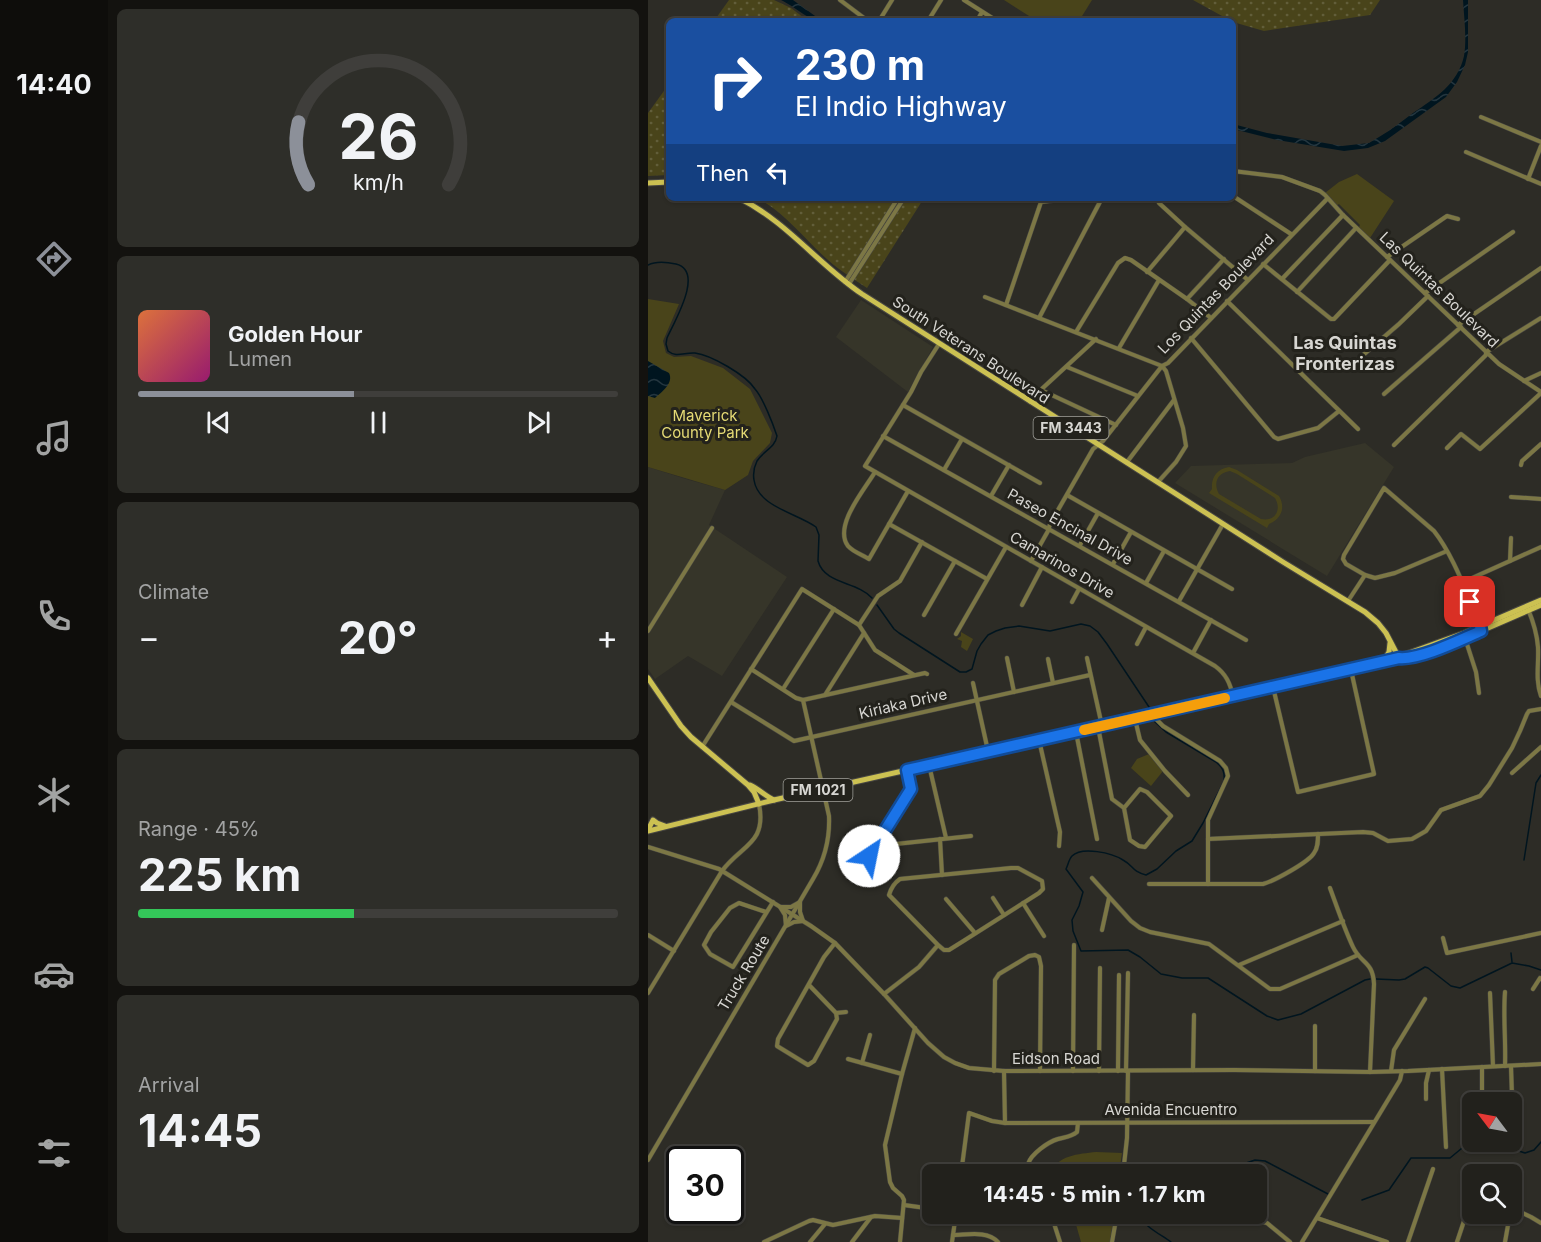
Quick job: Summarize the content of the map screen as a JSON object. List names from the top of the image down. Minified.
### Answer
{"streets":{"main road":["South Veterans Boulevard","FM 3443","FM 1021"],"street":["Las Quintas Boulevard","Los Quintas Boulevard","Paseo Encinal Drive","Camarinos Drive","Kiriaka Drive","Truck Route","Eidson Road","Avenida Encuentro"]},"crossings":[["Las Quintas Boulevard","Los Quintas Boulevard"],["South Veterans Boulevard","FM 1021"],["Paseo Encinal Drive","Camarinos Drive"],["Camarinos Drive","FM 1021"],["Kiriaka Drive","Truck Route"],["FM 1021","Truck Route"],["Truck Route","Eidson Road"]],"districts":["Las Quintas Fronterizas"],"parks":["Maverick County Park"],"north":"top left","page":{"tabs":"14:40","turn":["230 m","El Indio Highway"],"then":"Then","song":["Golden Hour","Lumen"],"tile":["Climate",["Range · 45%","225 km"],["Arrival","14:45"]],"heat":["−","20°","+"],"limit":"30","trip":"14:45 · 5 min · 1.7 km","gauge":["26","km/h"]}}
